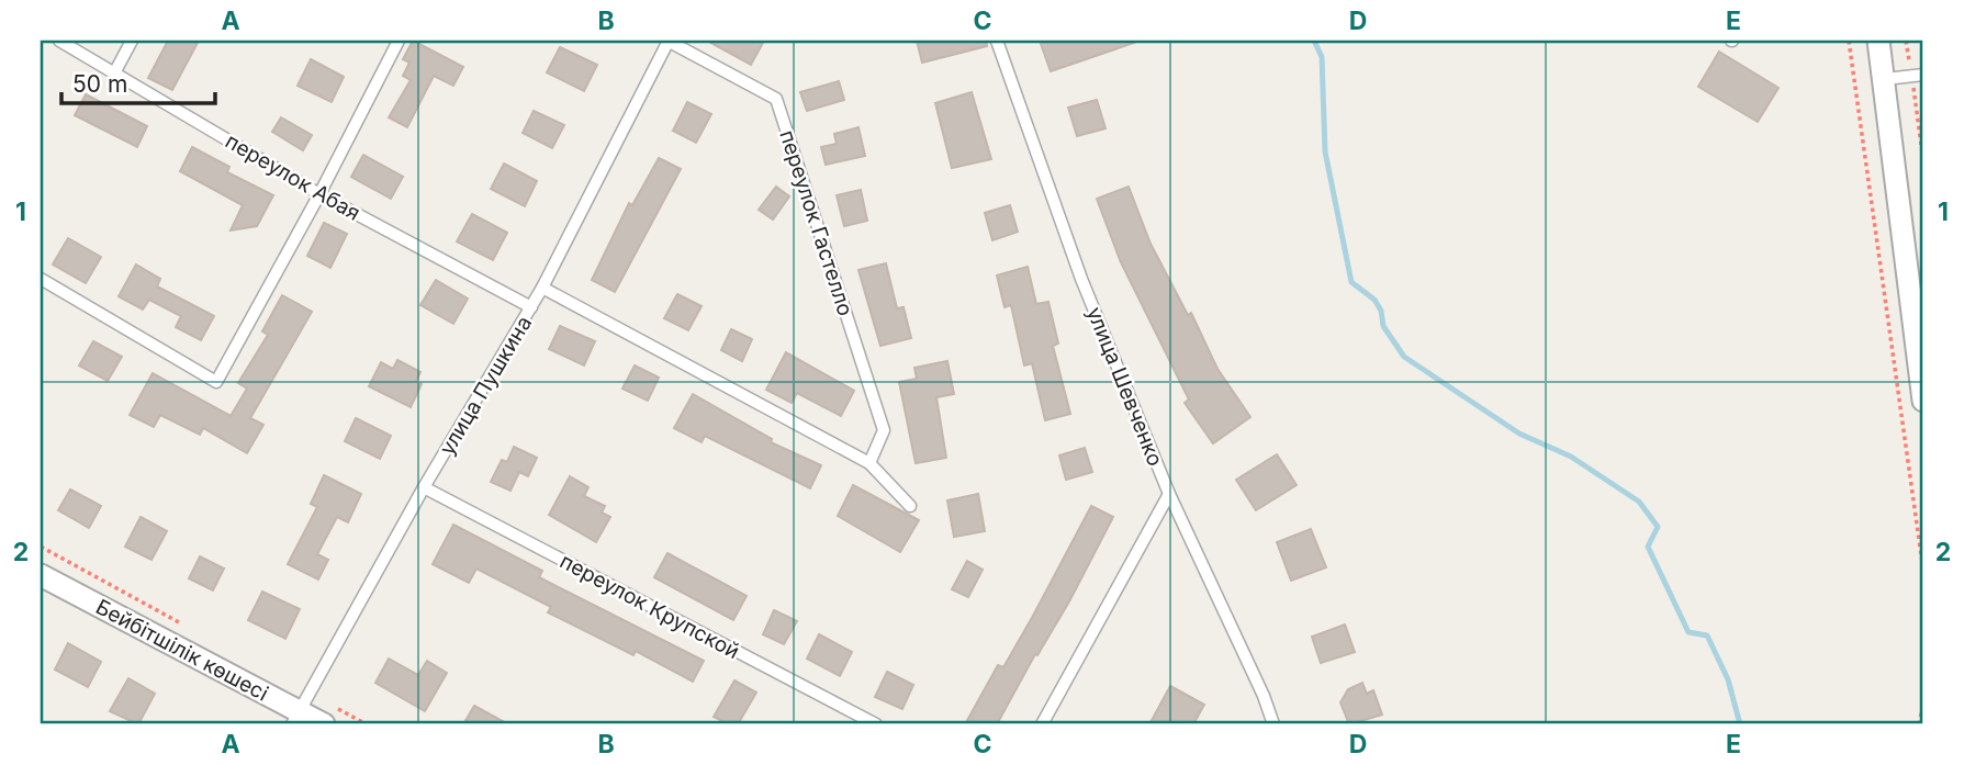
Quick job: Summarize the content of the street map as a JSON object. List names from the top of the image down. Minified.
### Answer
{"streets":{"street":["Бейбітшілік көшесі"],"lane":["переулок Абая","переулок Гастелло","улица Пушкина","улица Шевченко","переулок Крупской"]},"crossings":[["переулок Абая","улица Пушкина"],["переулок Гастелло","улица Пушкина"],["улица Пушкина","переулок Крупской"],["улица Пушкина","Бейбітшілік көшесі"]],"scale_bar":"50 m","grid":{"columns":["A","B","C","D","E"],"rows":["1","2"]}}
